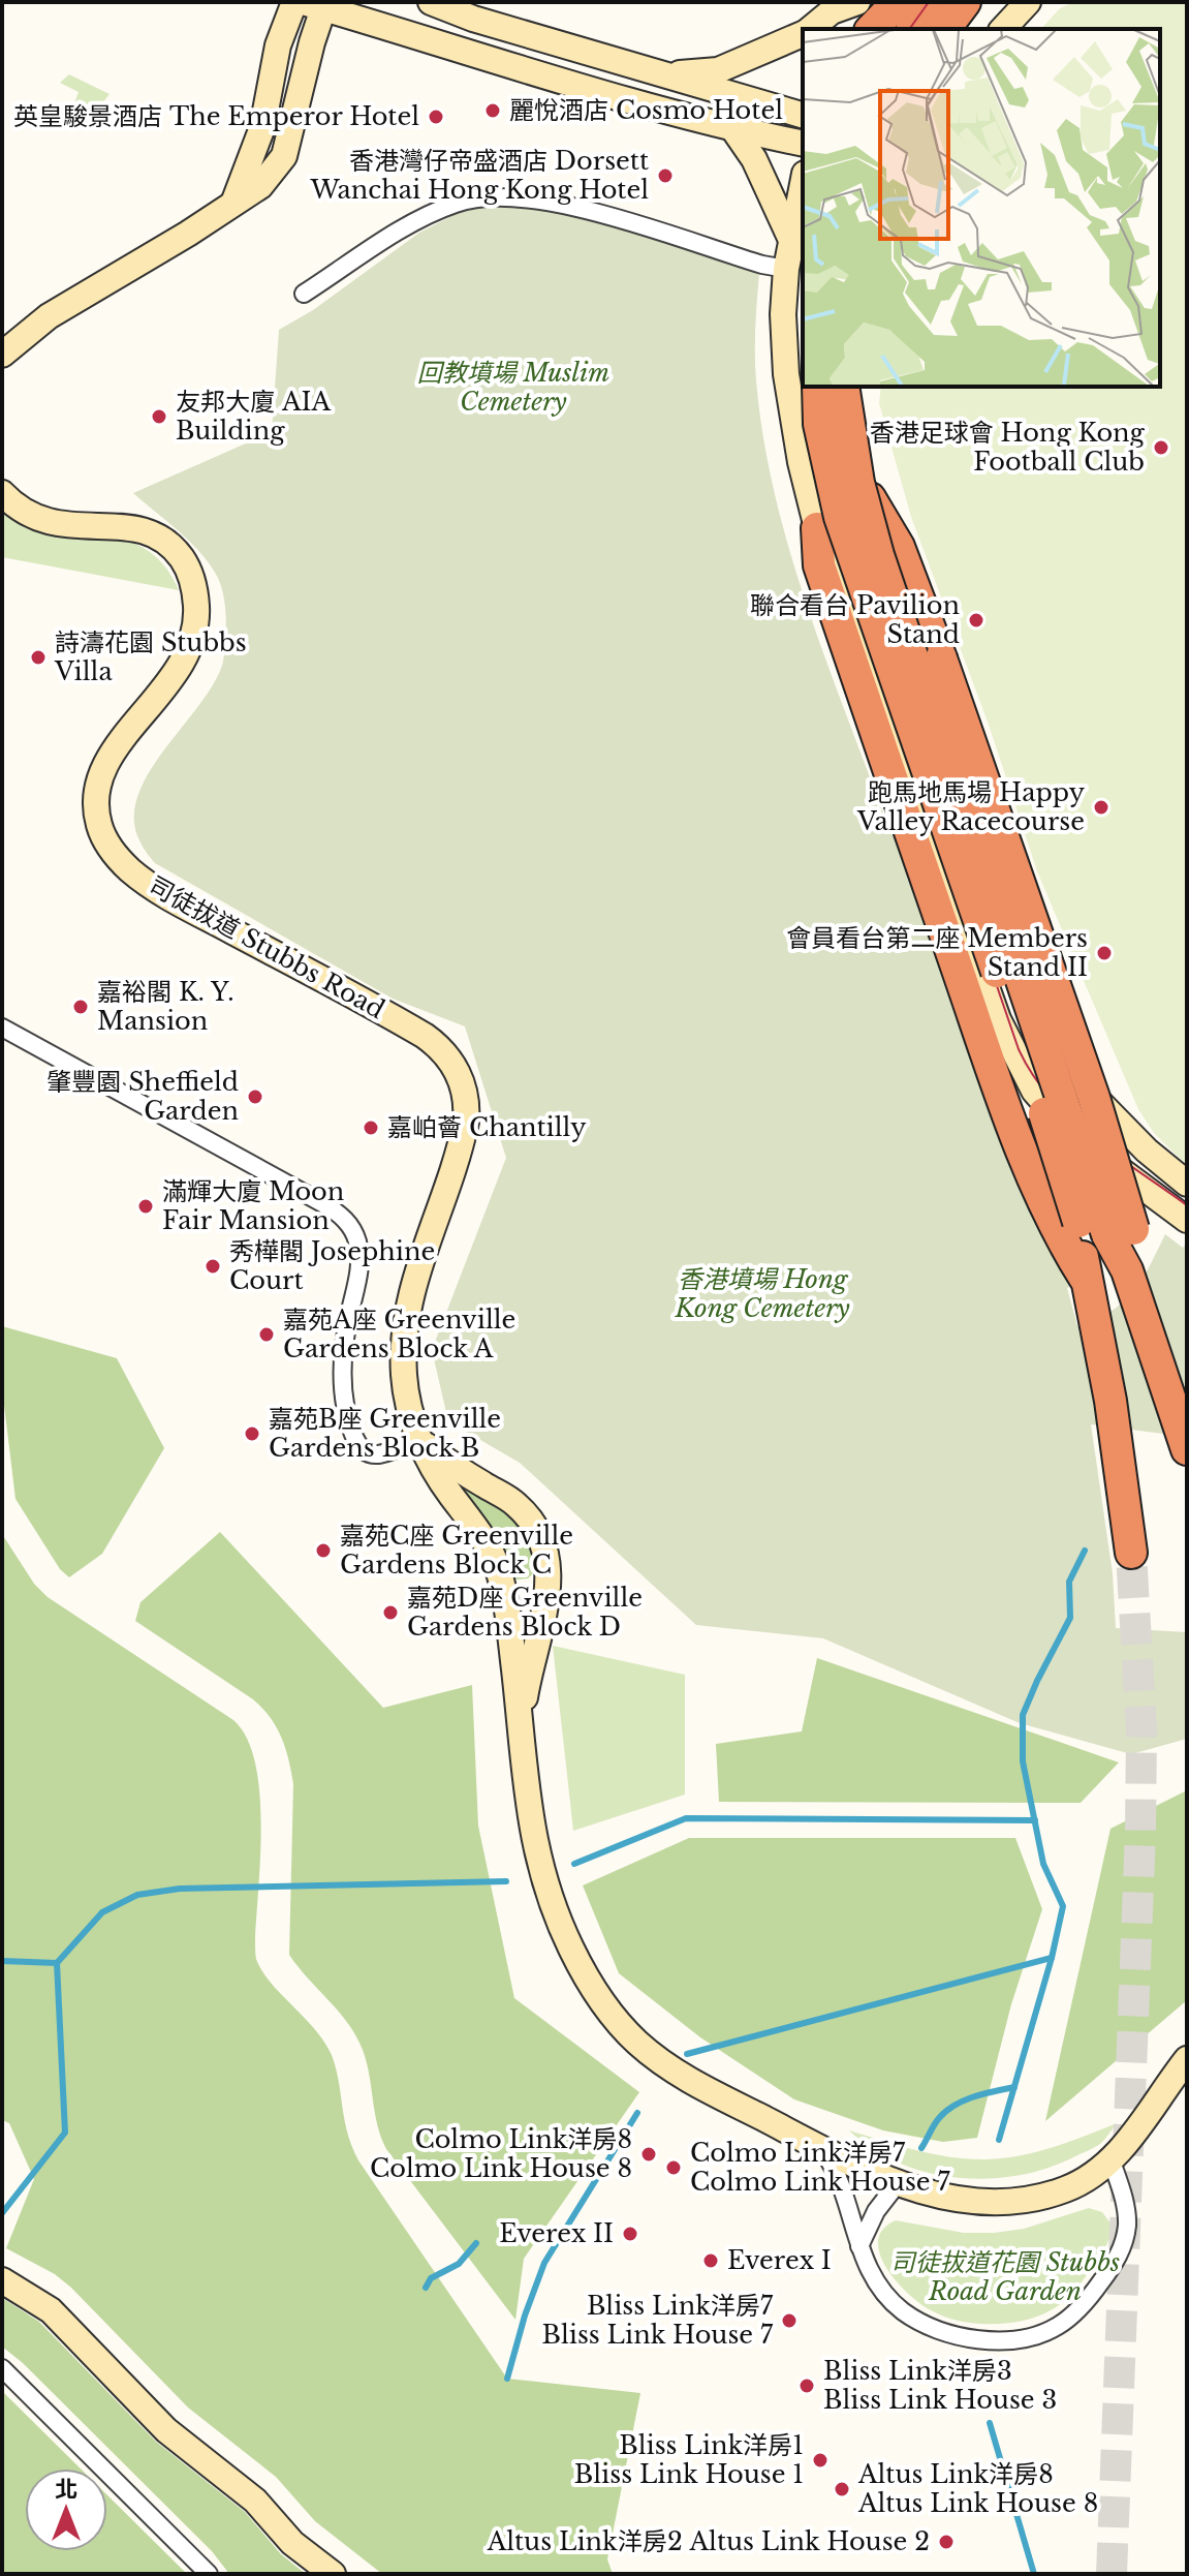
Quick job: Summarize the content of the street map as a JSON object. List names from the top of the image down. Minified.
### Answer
{"streets":{"main road":["司徒拔道 Stubbs Road"]},"parks":["回教墳場 Muslim Cemetery","香港墳場 Hong Kong Cemetery","司徒拔道花園 Stubbs Road Garden"],"places":["麗悅酒店 Cosmo Hotel","英皇駿景酒店 The Emperor Hotel","香港灣仔帝盛酒店 Dorsett Wanchai Hong Kong Hotel","友邦大廈 AIA Building","香港足球會 Hong Kong Football Club","聯合看台 Pavilion Stand","詩濤花園 Stubbs Villa","跑馬地馬場 Happy Valley Racecourse","會員看台第二座 Members Stand II","嘉裕閣 K. Y. Mansion","肇豐園 Sheffield Garden","嘉岶薈 Chantilly","滿輝大廈 Moon Fair Mansion","秀樺閣 Josephine Court","嘉苑A座 Greenville Gardens Block A","嘉苑B座 Greenville Gardens Block B","嘉苑C座 Greenville Gardens Block C","嘉苑D座 Greenville Gardens Block D","Colmo Link洋房8 Colmo Link House 8","Colmo Link洋房7 Colmo Link House 7","Everex II","Everex I","Bliss Link洋房7 Bliss Link House 7","Bliss Link洋房3 Bliss Link House 3","Bliss Link洋房1 Bliss Link House 1","Altus Link洋房8 Altus Link House 8","Altus Link洋房2 Altus Link House 2"],"north":"top"}
